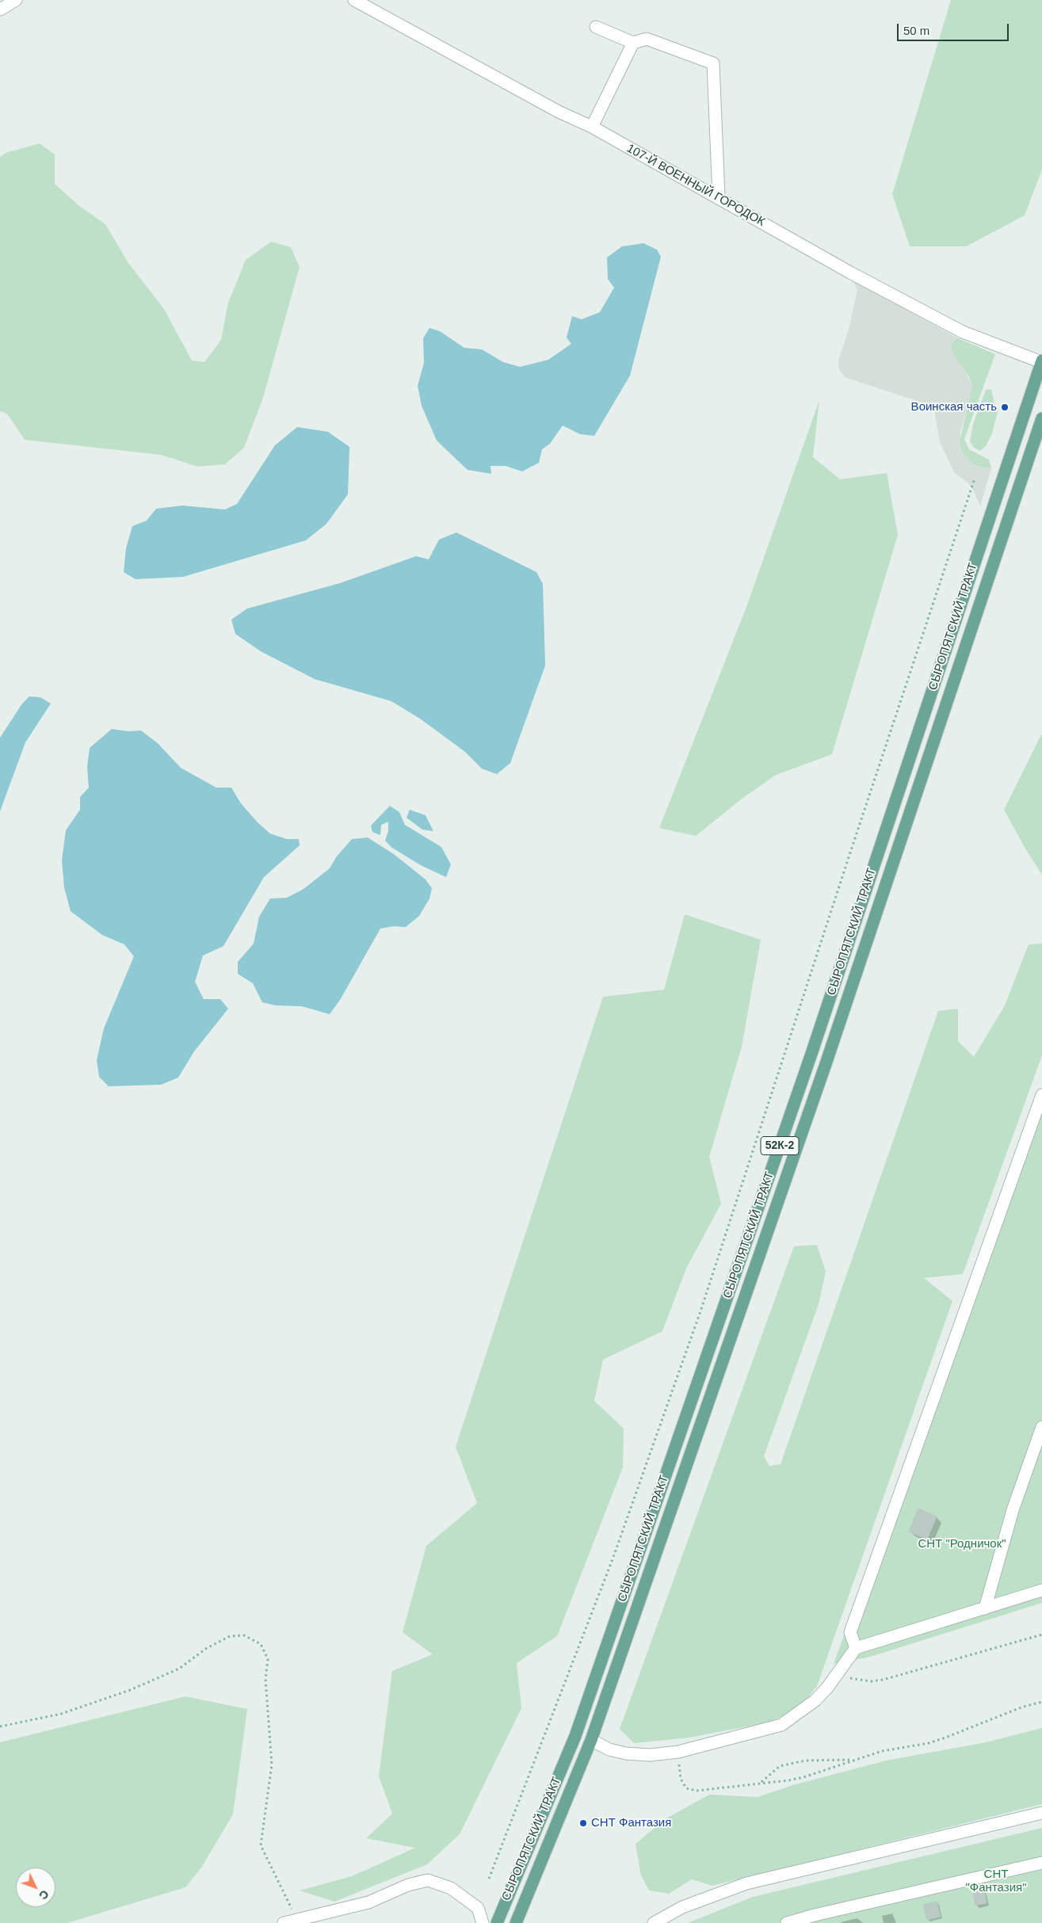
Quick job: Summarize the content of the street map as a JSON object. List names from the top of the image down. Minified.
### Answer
{"streets":{"main road":["СЫРОПЯТСКИЙ ТРАКТ","52К-2"],"street":["107-Й ВОЕННЫЙ ГОРОДОК"]},"crossings":[["107-Й ВОЕННЫЙ ГОРОДОК","СЫРОПЯТСКИЙ ТРАКТ"]],"parks":["СНТ \"Родничок\"","СНТ \"Фантазия\""],"places":["Воинская часть","СНТ Фантазия"],"scale_bar":"50 m","north":"bottom right"}
